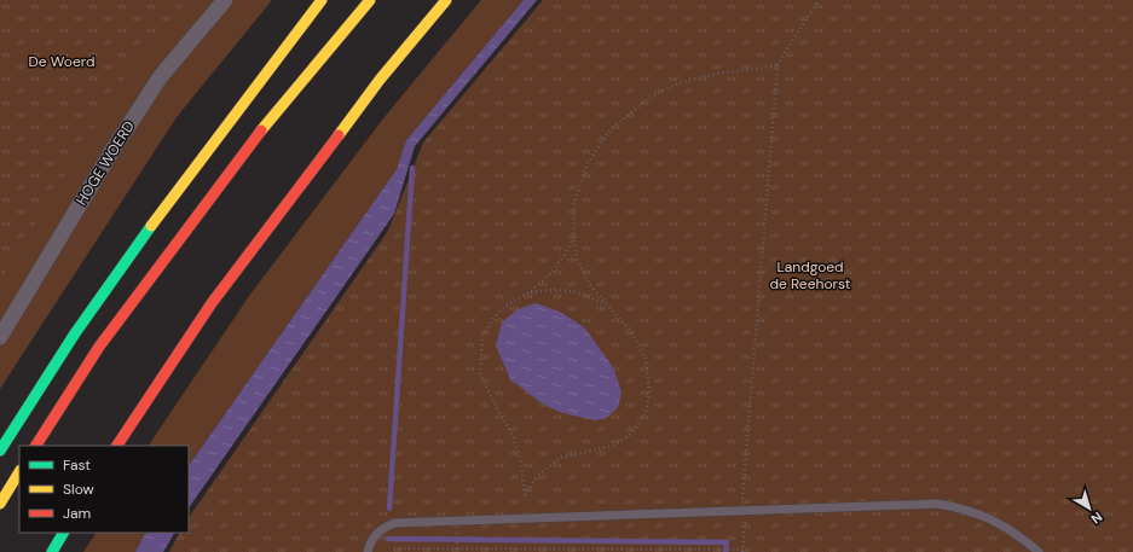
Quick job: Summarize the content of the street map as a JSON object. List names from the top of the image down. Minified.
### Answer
{"streets":{"street":["HOGE WOERD"]},"parks":["De Woerd","Landgoed de Reehorst"],"legend":["Fast","Slow","Jam"],"north":"bottom right"}
